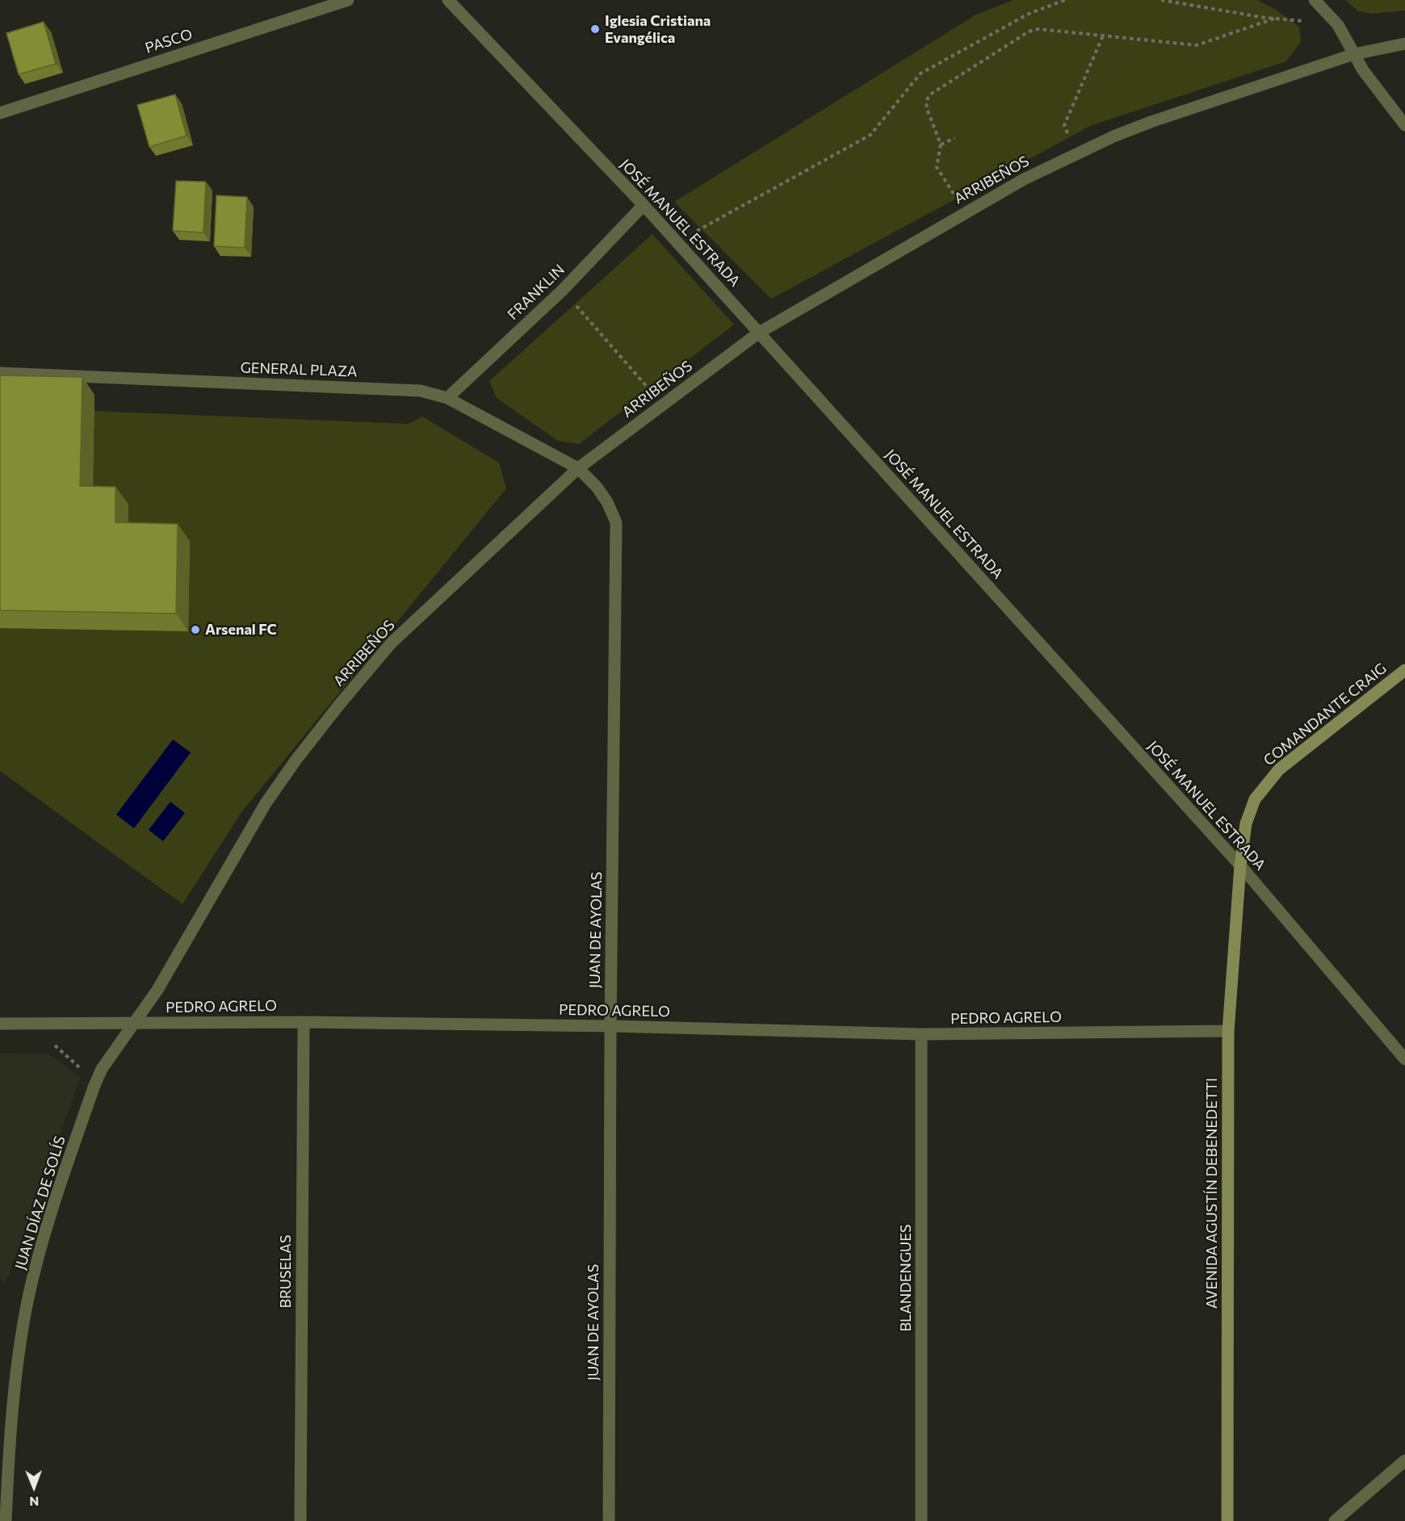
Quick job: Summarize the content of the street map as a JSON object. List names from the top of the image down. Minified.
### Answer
{"streets":{"main road":["COMANDANTE CRAIG","AVENIDA AGUSTÍN DEBENEDETTI"],"street":["PASCO","ARRIBEÑOS","JOSÉ MANUEL ESTRADA","FRANKLIN","GENERAL PLAZA","JUAN DE AYOLAS","PEDRO AGRELO","JUAN DÍAZ DE SOLÍS","BRUSELAS","BLANDENGUES"]},"crossings":[["ARRIBEÑOS","JOSÉ MANUEL ESTRADA"],["ARRIBEÑOS","GENERAL PLAZA"],["ARRIBEÑOS","JUAN DE AYOLAS"],["ARRIBEÑOS","PEDRO AGRELO"],["ARRIBEÑOS","JUAN DÍAZ DE SOLÍS"],["JOSÉ MANUEL ESTRADA","FRANKLIN"],["JOSÉ MANUEL ESTRADA","COMANDANTE CRAIG"],["JOSÉ MANUEL ESTRADA","AVENIDA AGUSTÍN DEBENEDETTI"],["FRANKLIN","GENERAL PLAZA"],["GENERAL PLAZA","JUAN DE AYOLAS"],["COMANDANTE CRAIG","AVENIDA AGUSTÍN DEBENEDETTI"],["JUAN DE AYOLAS","PEDRO AGRELO"],["PEDRO AGRELO","AVENIDA AGUSTÍN DEBENEDETTI"],["PEDRO AGRELO","JUAN DÍAZ DE SOLÍS"],["PEDRO AGRELO","BRUSELAS"],["PEDRO AGRELO","BLANDENGUES"]],"places":["Iglesia Cristiana Evangélica","Arsenal FC"],"north":"bottom"}
